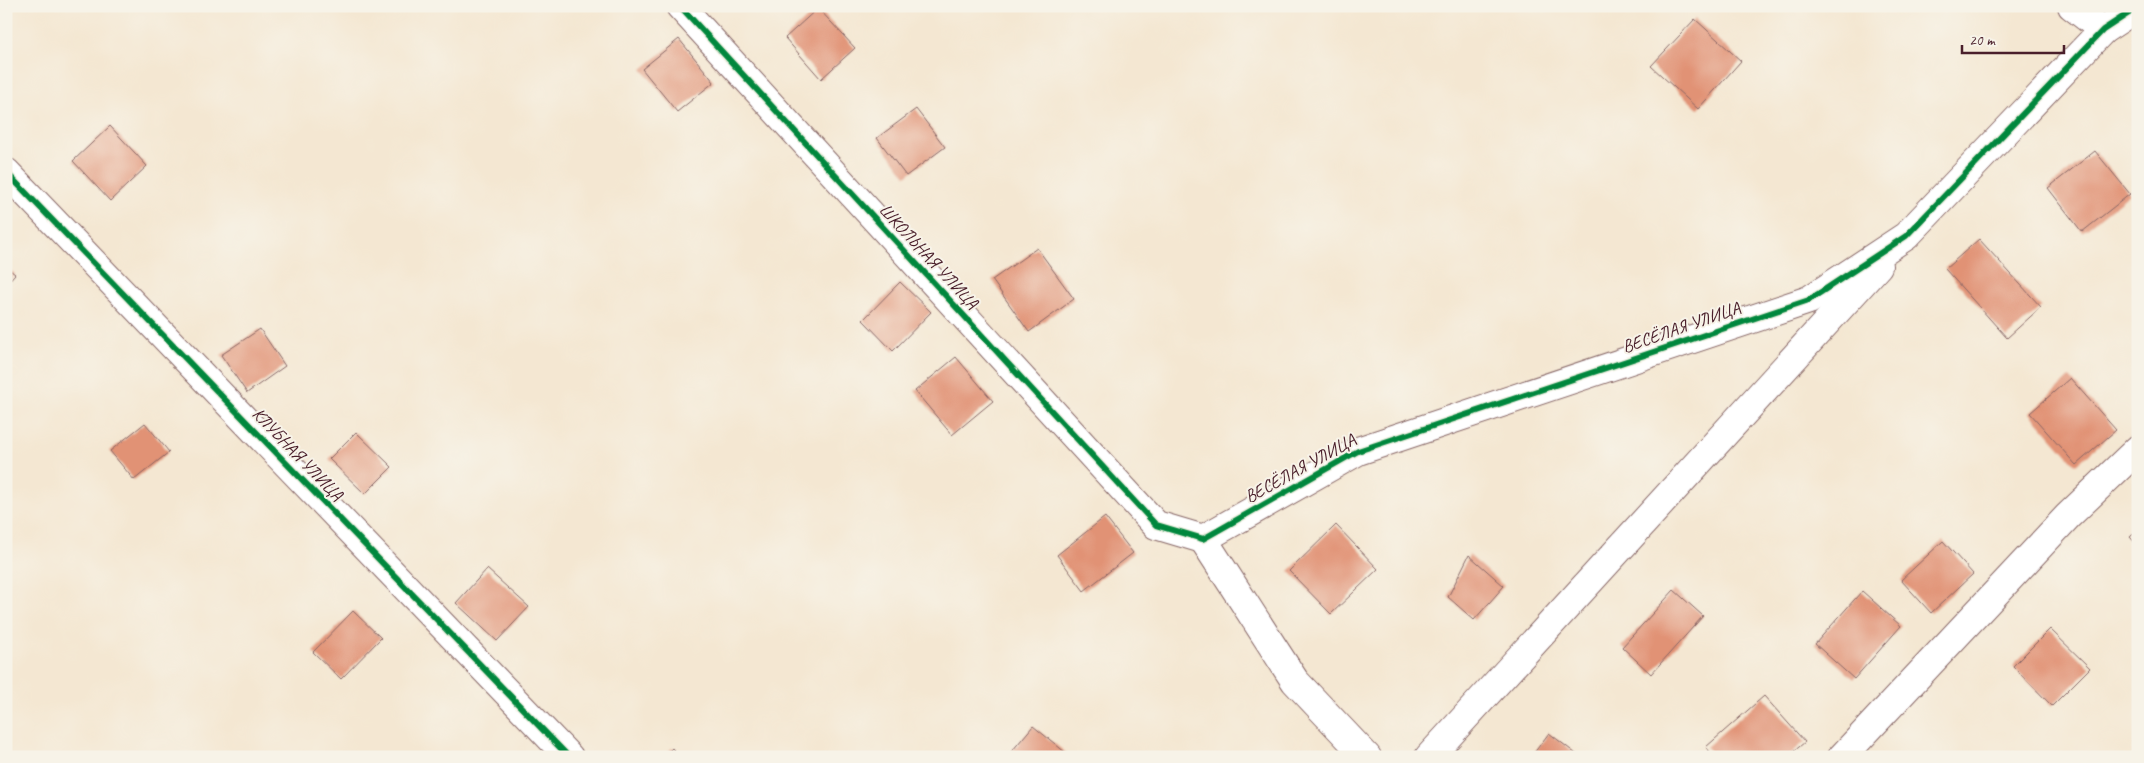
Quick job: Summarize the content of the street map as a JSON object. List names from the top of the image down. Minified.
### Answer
{"streets":{"street":["ШКОЛЬНАЯ УЛИЦА","ВЕСЁЛАЯ УЛИЦА","КЛУБНАЯ УЛИЦА"]},"crossings":[["ШКОЛЬНАЯ УЛИЦА","ВЕСЁЛАЯ УЛИЦА"]],"scale_bar":"20 m"}
